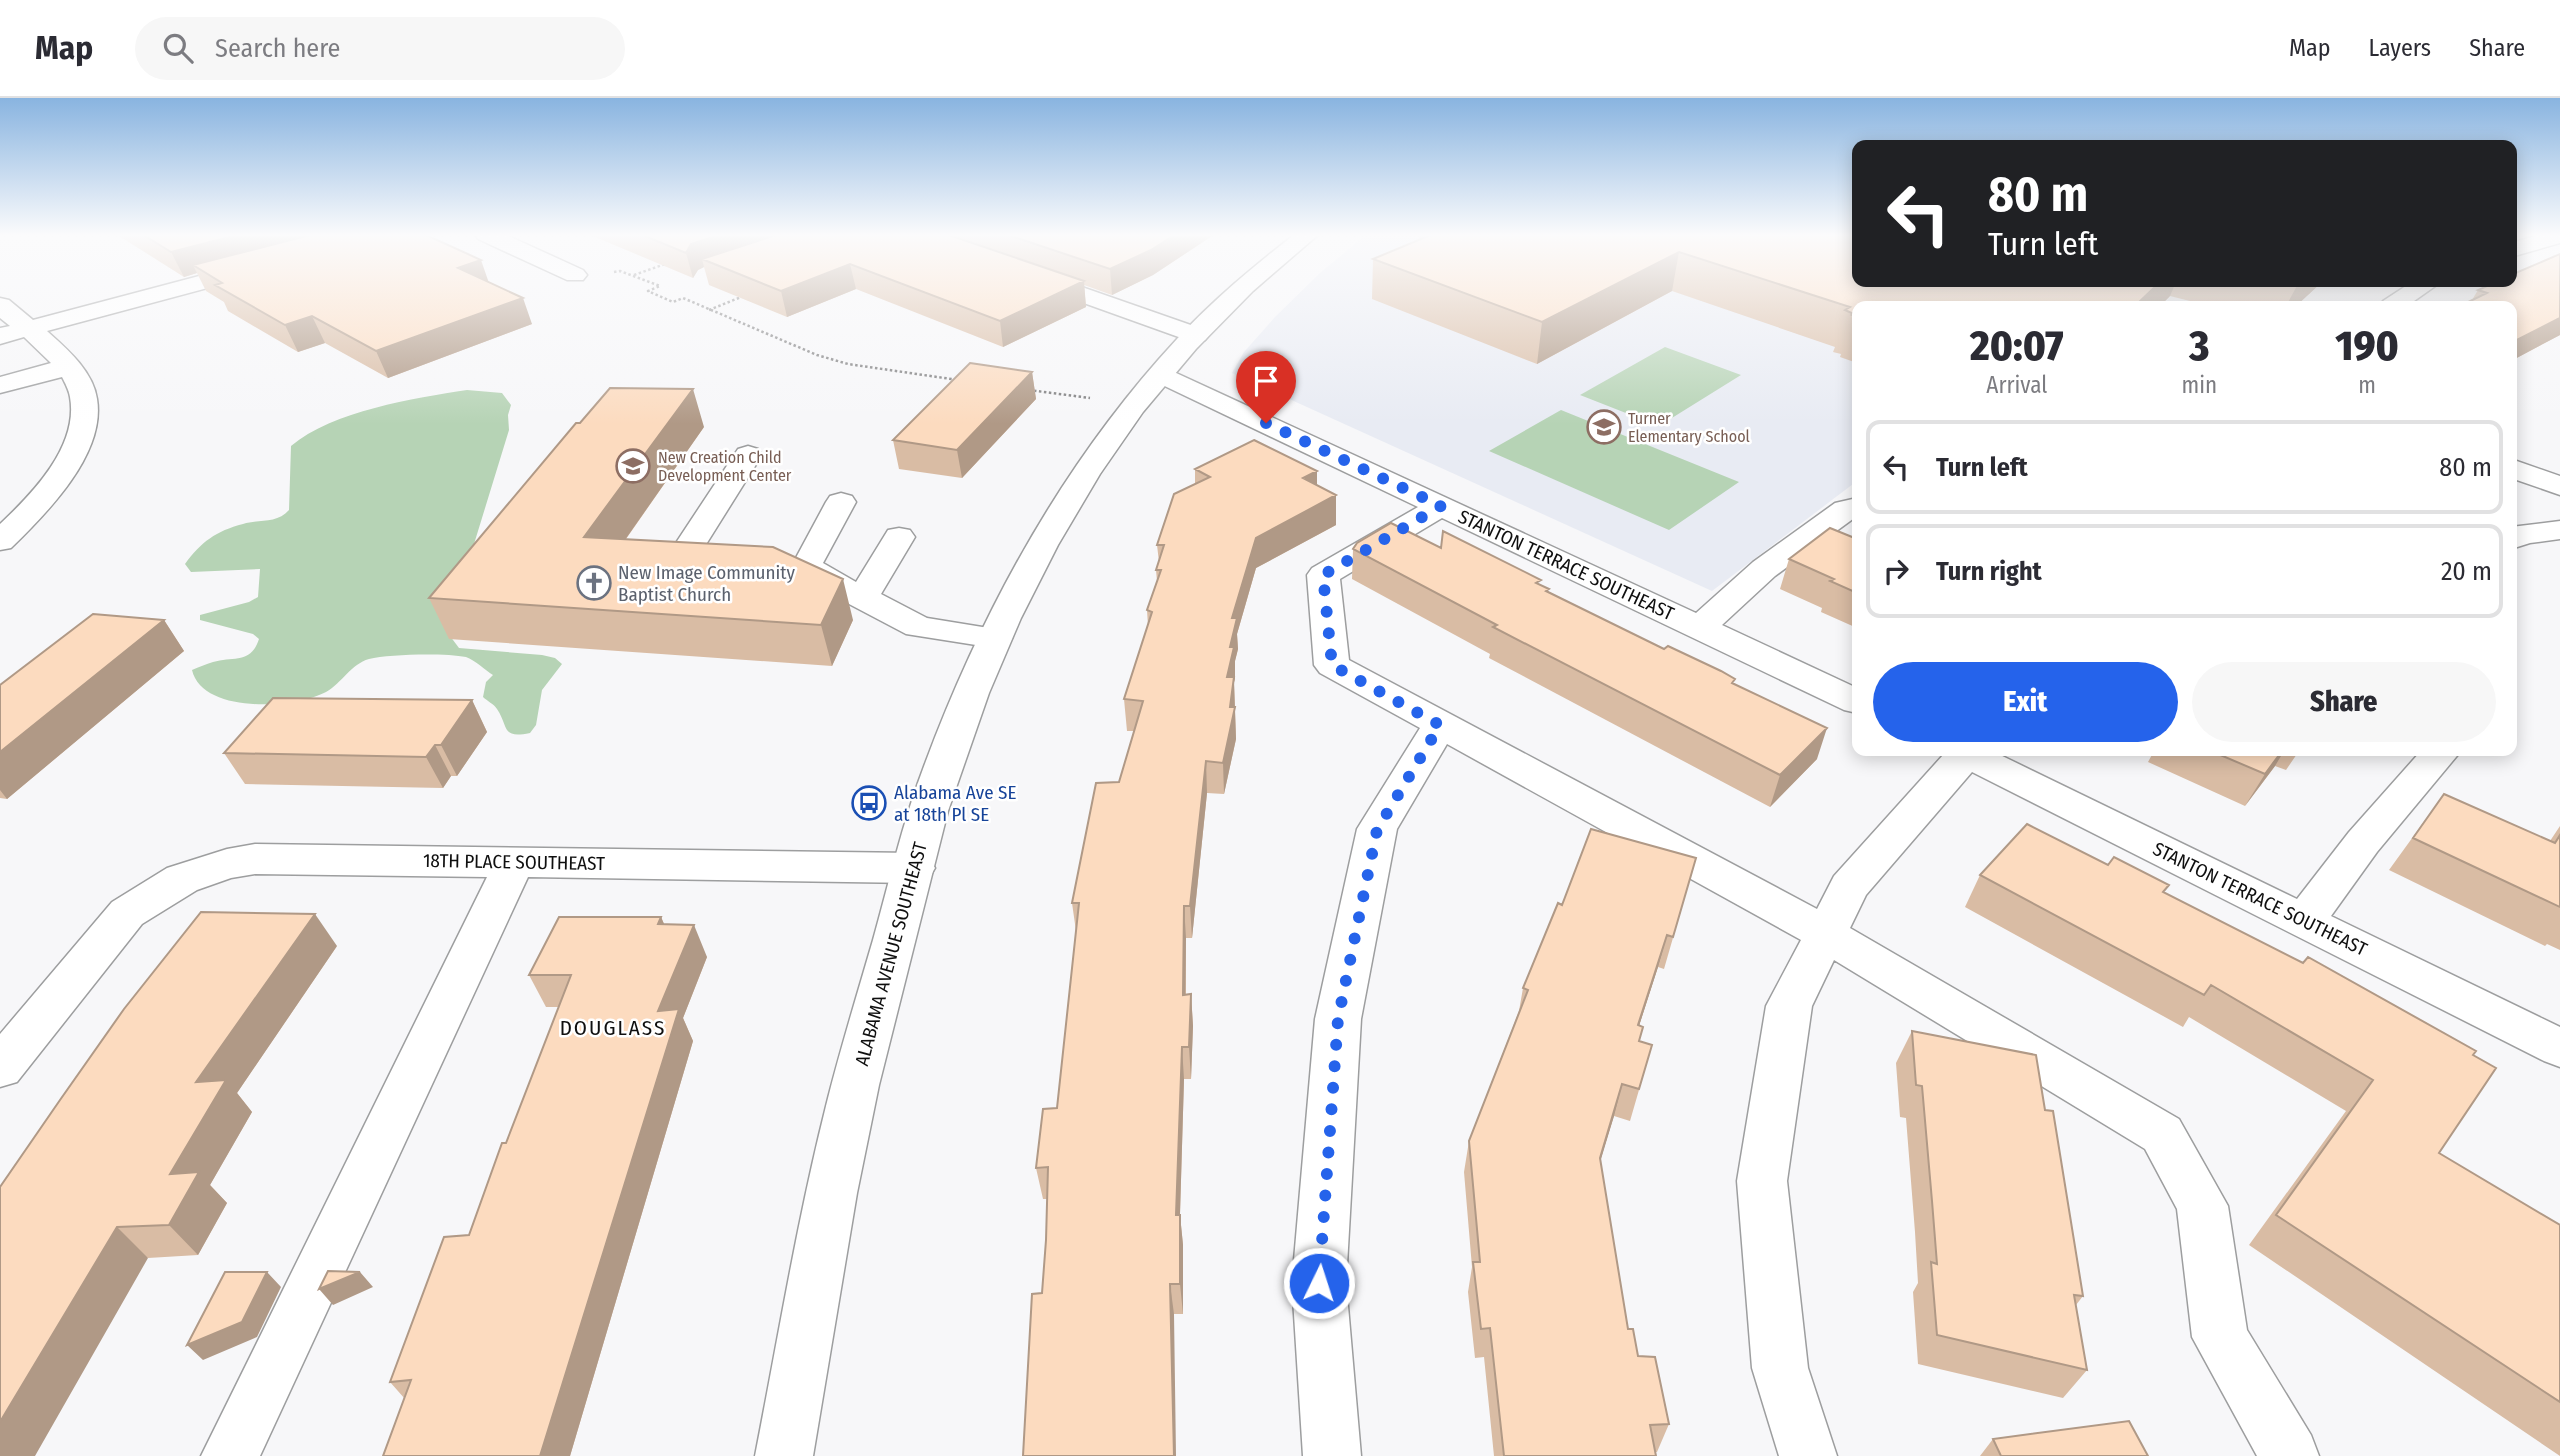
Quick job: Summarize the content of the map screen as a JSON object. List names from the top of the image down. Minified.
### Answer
{"streets":{"street":["STANTON TERRACE SOUTHEAST","18TH PLACE SOUTHEAST","ALABAMA AVENUE SOUTHEAST"]},"crossings":[["STANTON TERRACE SOUTHEAST","ALABAMA AVENUE SOUTHEAST"],["18TH PLACE SOUTHEAST","ALABAMA AVENUE SOUTHEAST"]],"districts":["DOUGLASS"],"places":{"school or university":["Turner Elementary School","New Creation Child Development Center"],"church":["New Image Community Baptist Church"],"bus stop":["Alabama Ave SE at 18th Pl SE"]},"page":{"header":"Map","search":"Search here","nav":["Map","Layers","Share"],"turn":["80 m","Turn left"],"eta":["20:07","Arrival","3","min","190","m"],"list":[{"name":"Turn left","value":"80 m"},{"name":"Turn right","value":"20 m"}],"buttons":["Exit","Share"]}}
